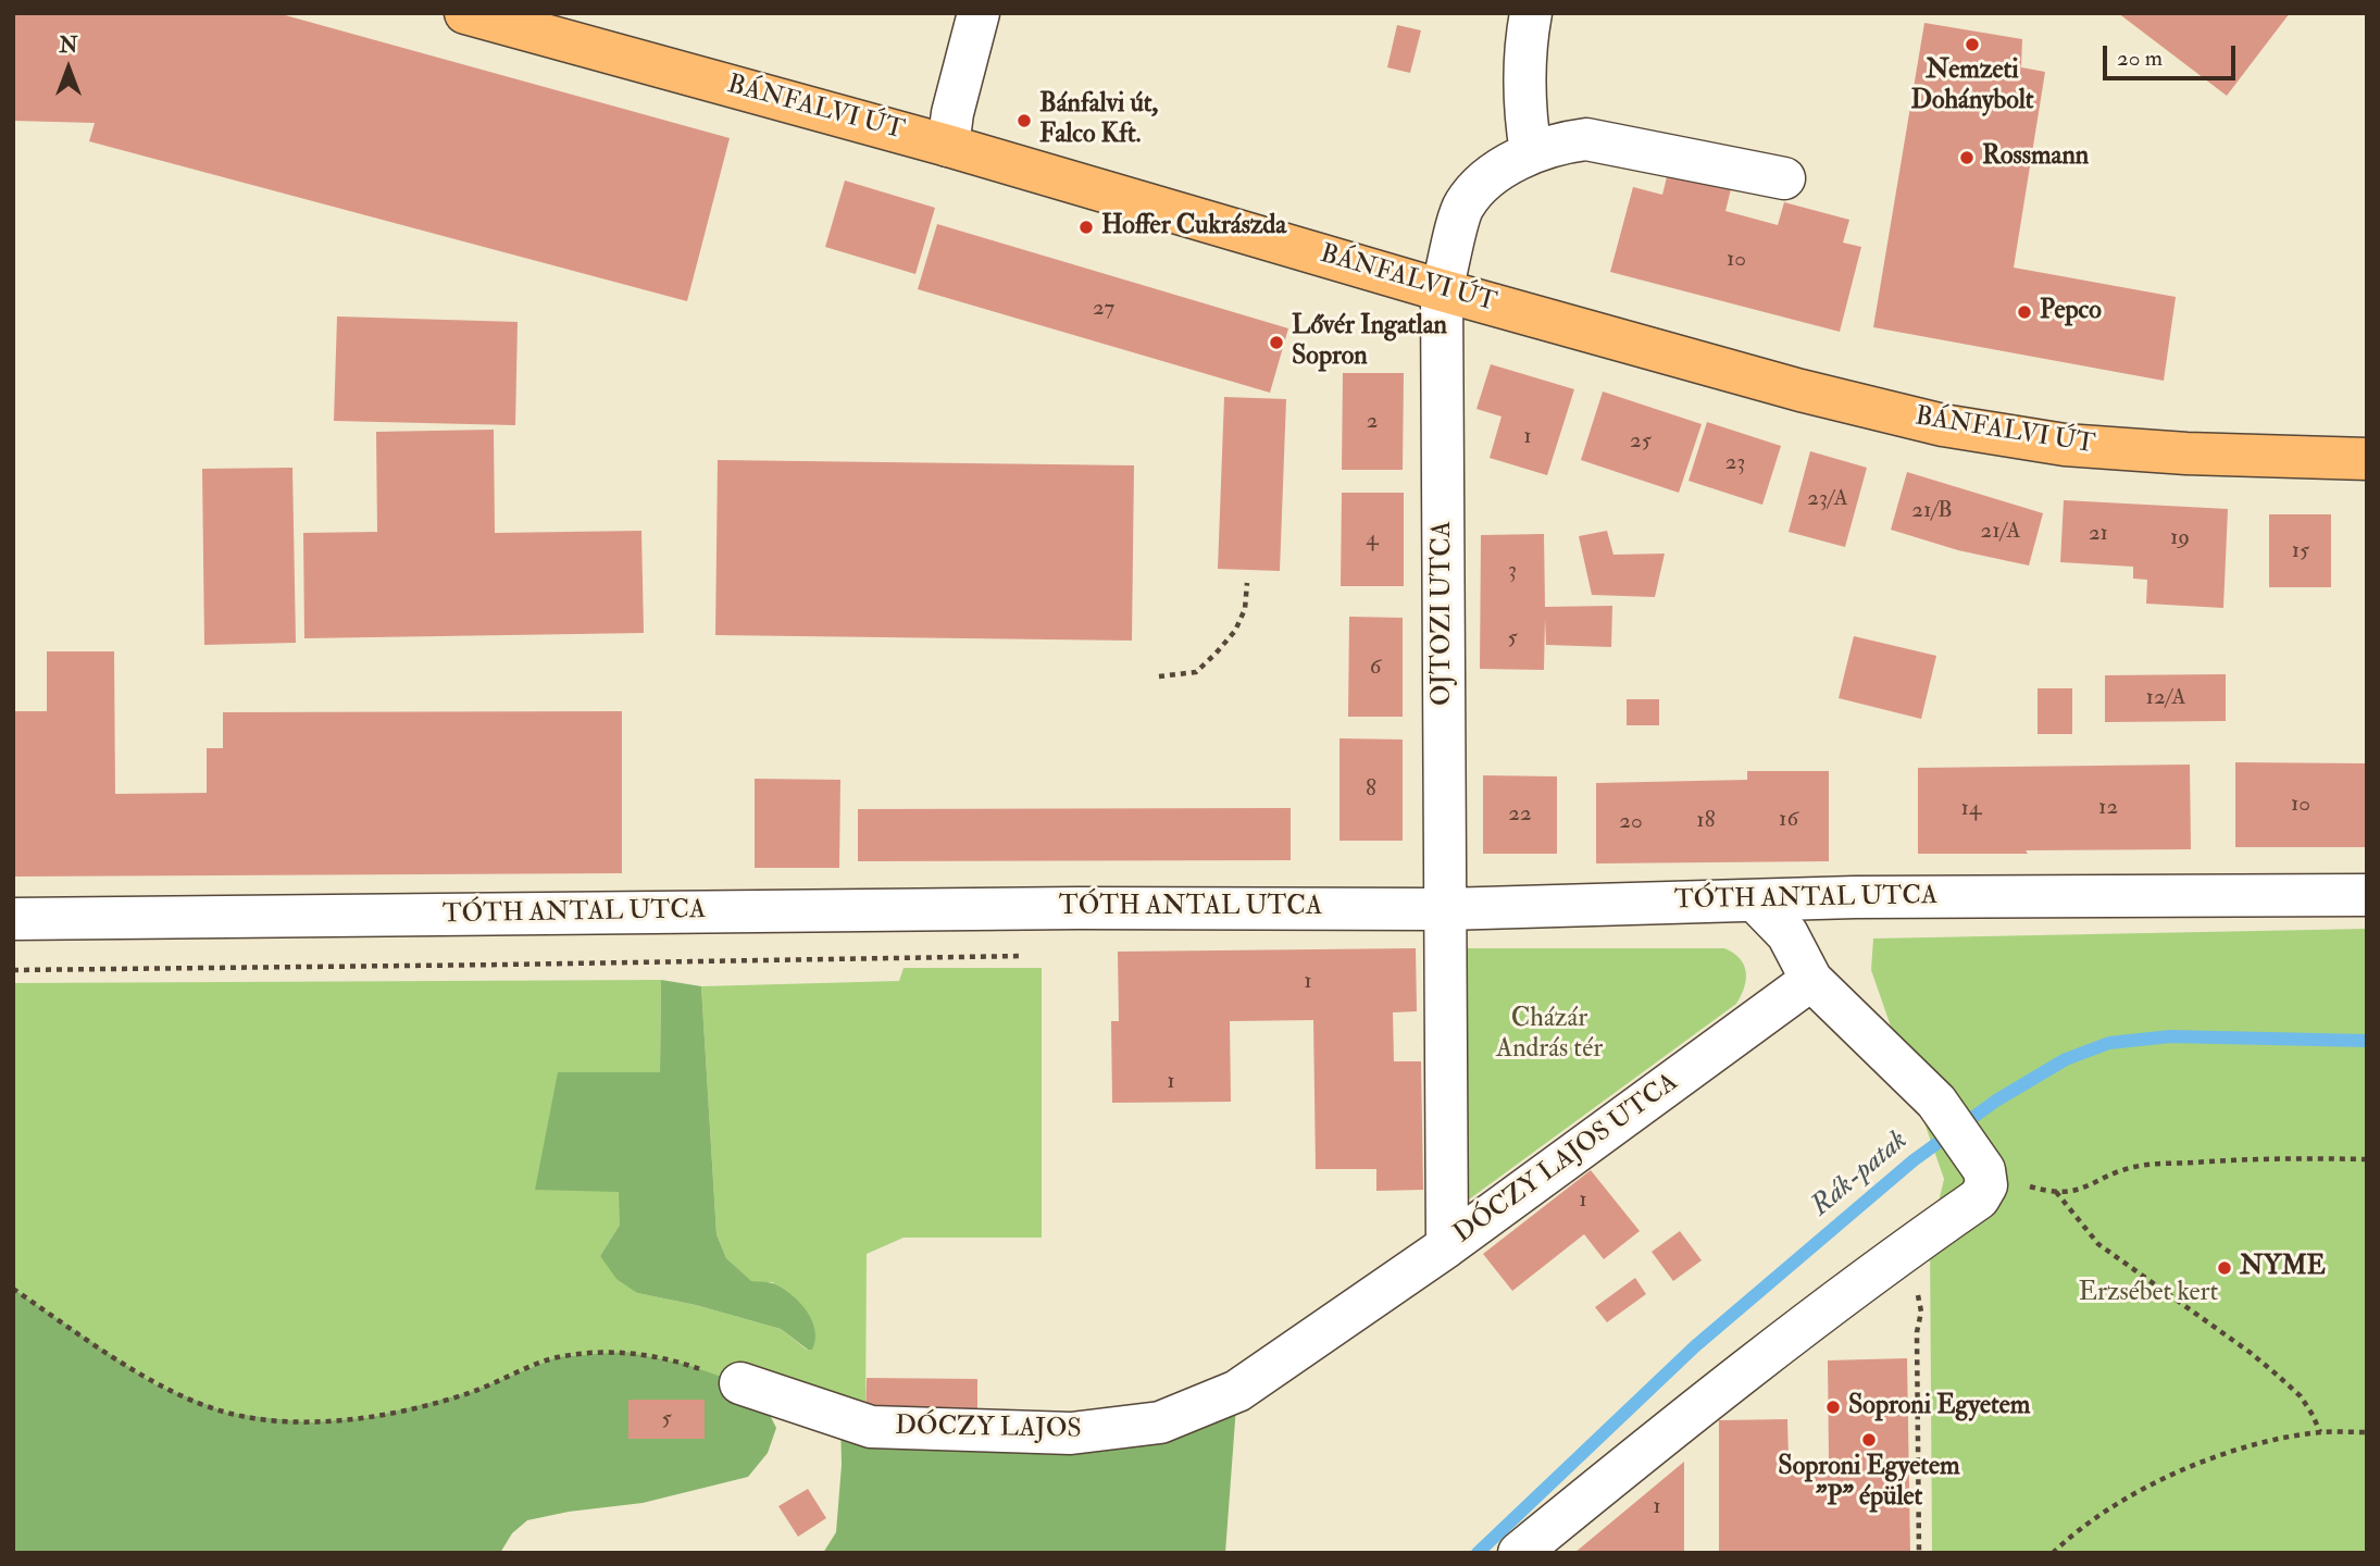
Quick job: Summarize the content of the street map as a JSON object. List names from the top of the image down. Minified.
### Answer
{"streets":{"main road":["BÁNFALVI ÚT"],"street":["OJTOZI UTCA","TÓTH ANTAL UTCA","DÓCZY LAJOS UTCA","DÓCZY LAJOS"]},"crossings":[["BÁNFALVI ÚT","OJTOZI UTCA"],["OJTOZI UTCA","TÓTH ANTAL UTCA"],["OJTOZI UTCA","DÓCZY LAJOS UTCA"],["DÓCZY LAJOS UTCA","DÓCZY LAJOS"]],"water":["Rák-patak"],"parks":["Cházár András tér","Erzsébet kert"],"places":["Nemzeti Dohánybolt","Bánfalvi út, Falco Kft.","Rossmann","Hoffer Cukrászda","Pepco","Lővér Ingatlan Sopron","NYME","Soproni Egyetem","Soproni Egyetem \"P\" épület"],"house_numbers":["10","27","2","1","25","23","23/A","21/B","21/A","21","19","4","15","3","5","6","12/A","8","10","12","14","22","16","18","20","1","1","1","5","1"],"scale_bar":"20 m","north":"top"}
